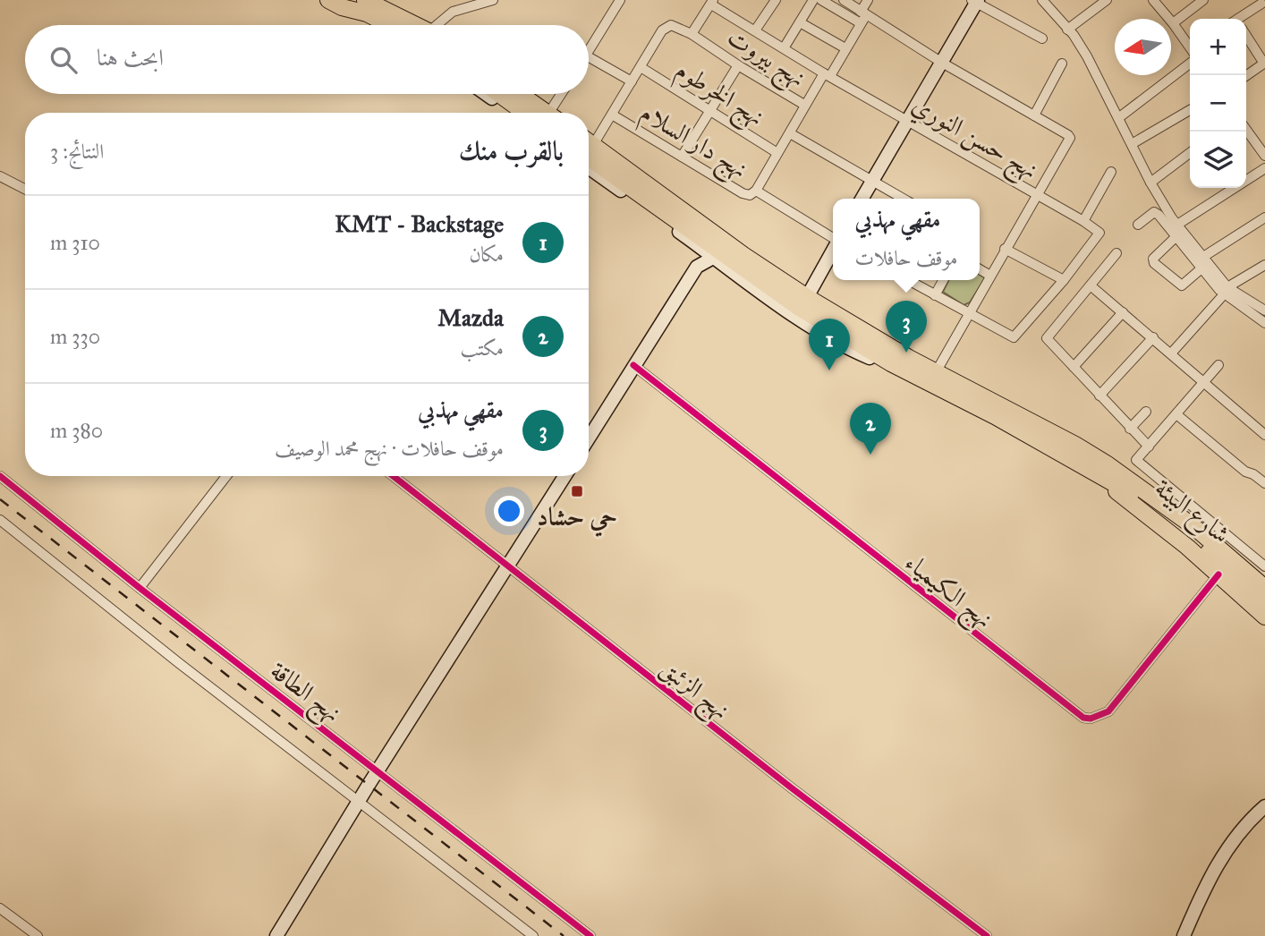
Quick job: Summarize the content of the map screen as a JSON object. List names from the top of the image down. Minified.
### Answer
{"streets":{"highway":["شارع البيئة"],"street":["نهج بيروت","نهج الخرطوم","نهج حسن النوري","نهج دار السلام","نهج الكيمياء","نهج الزئبق","نهج الطاقة"]},"crossings":[["نهج بيروت","نهج الخرطوم"]],"places":{"transit":["حي حشاد"]},"north":"left","page":{"map_buttons":["+","−"],"search":"ابحث هنا","heading":["بالقرب منك","النتائج: 3"],"list":[{"mark":"1","name":"KMT - Backstage","note":"مكان","value":"310 m"},{"mark":"2","name":"Mazda","note":"مكتب","value":"330 m"},{"mark":"3","name":"مقهي مهذبي","note":"موقف حافلات · نهج محمد الوصيف","value":"380 m"}],"popup":["مقهي مهذبي","موقف حافلات"],"pins":["3","1","2"]}}
